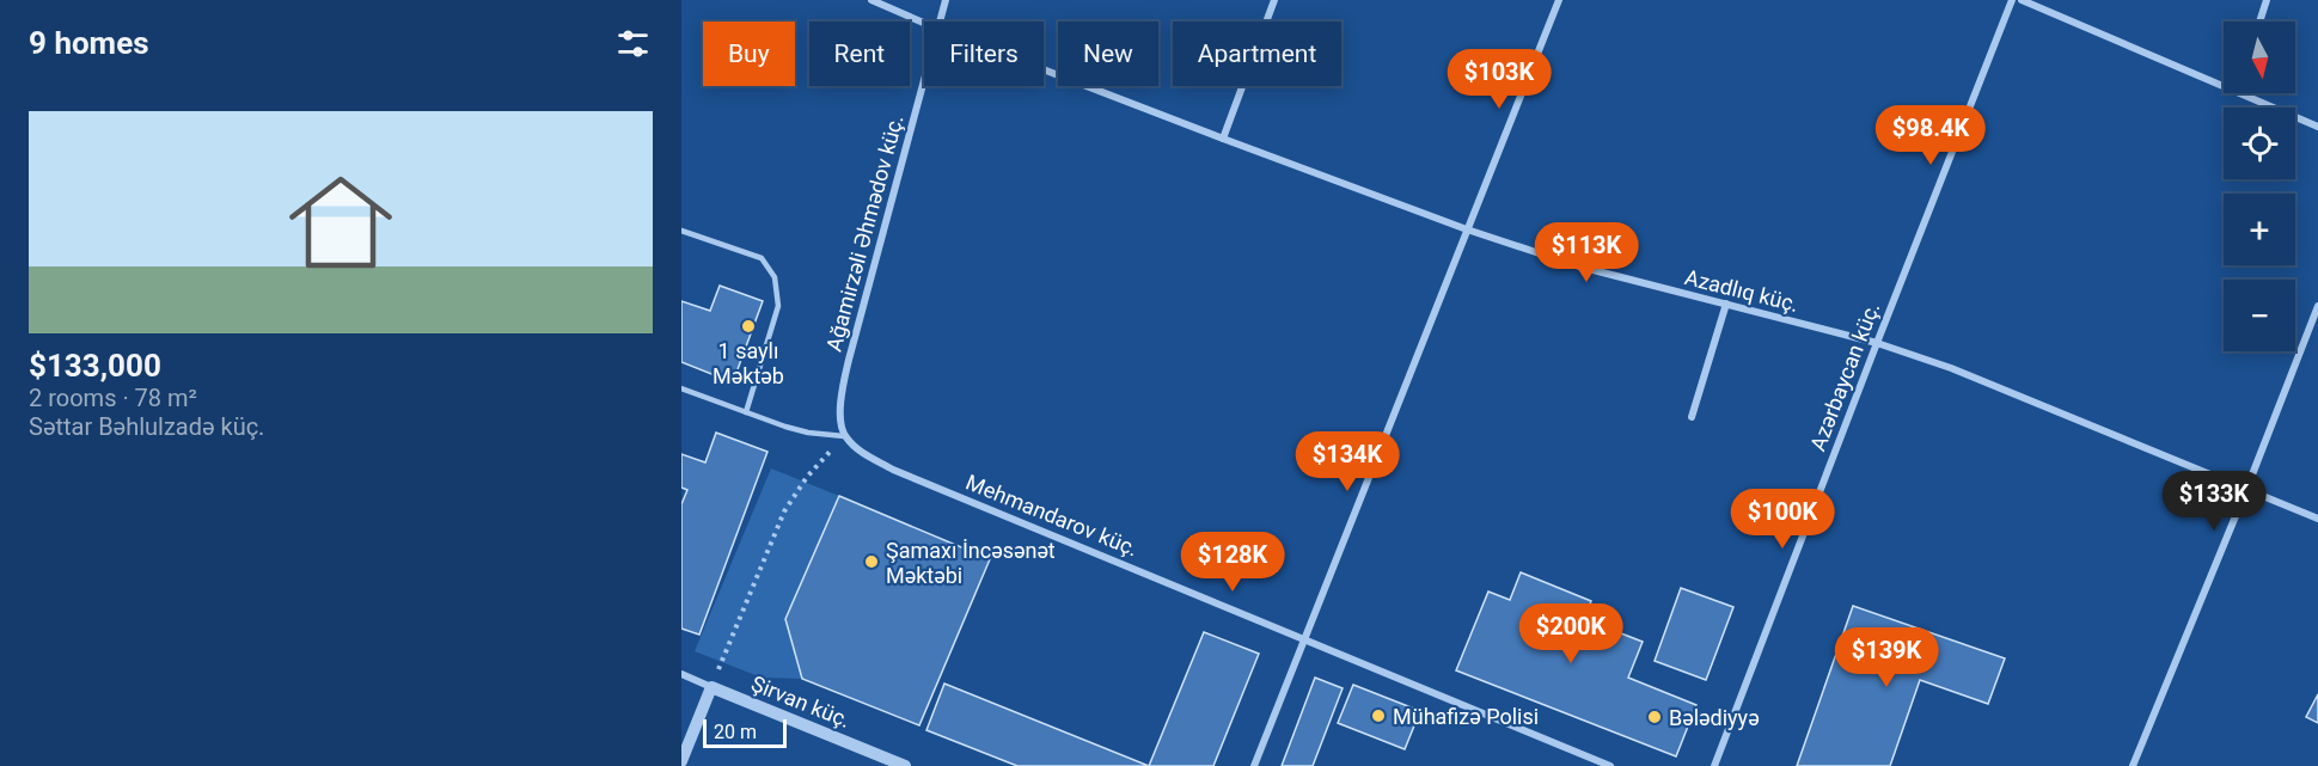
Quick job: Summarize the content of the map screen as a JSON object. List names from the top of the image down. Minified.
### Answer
{"streets":{"street":["Ağamirzəli Əhmədov küç.","Azadlıq küç.","Azərbaycan küç.","Mehmandarov küç.","Şirvan küç."]},"crossings":[["Ağamirzəli Əhmədov küç.","Mehmandarov küç."],["Azadlıq küç.","Azərbaycan küç."]],"places":["1 saylı Məktəb","Şamaxı İncəsənət Məktəbi","Mühafizə Polisi","Bələdiyyə"],"scale_bar":"20 m","north":"bottom","page":{"heading":"9 homes","map_buttons":["+","−"],"chip":["Buy","Rent","Filters","New","Apartment"],"price":["$103K","$98.4K","$113K","$134K","$133K","$100K","$128K","$200K","$139K"],"list":[{"name":"$133,000","note":"2 rooms · 78 m² · Səttar Bəhlulzadə küç."}],"scale":"20 m"}}
